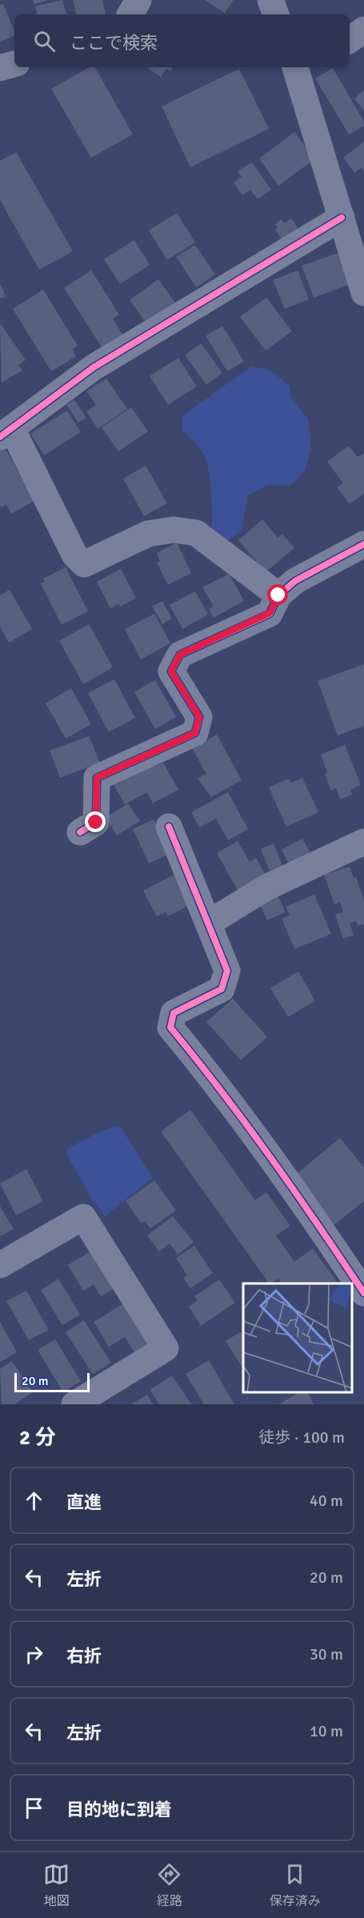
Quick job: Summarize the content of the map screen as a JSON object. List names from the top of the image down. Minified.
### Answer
{"scale_bar":"20 m","page":{"search":"ここで検索","scale":"20 m","heading":["2 分","徒歩 · 100 m"],"list":[["直進","40 m"],["左折","20 m"],["右折","30 m"],["左折","10 m"],"目的地に到着"],"nav":["地図","経路","保存済み"]}}
